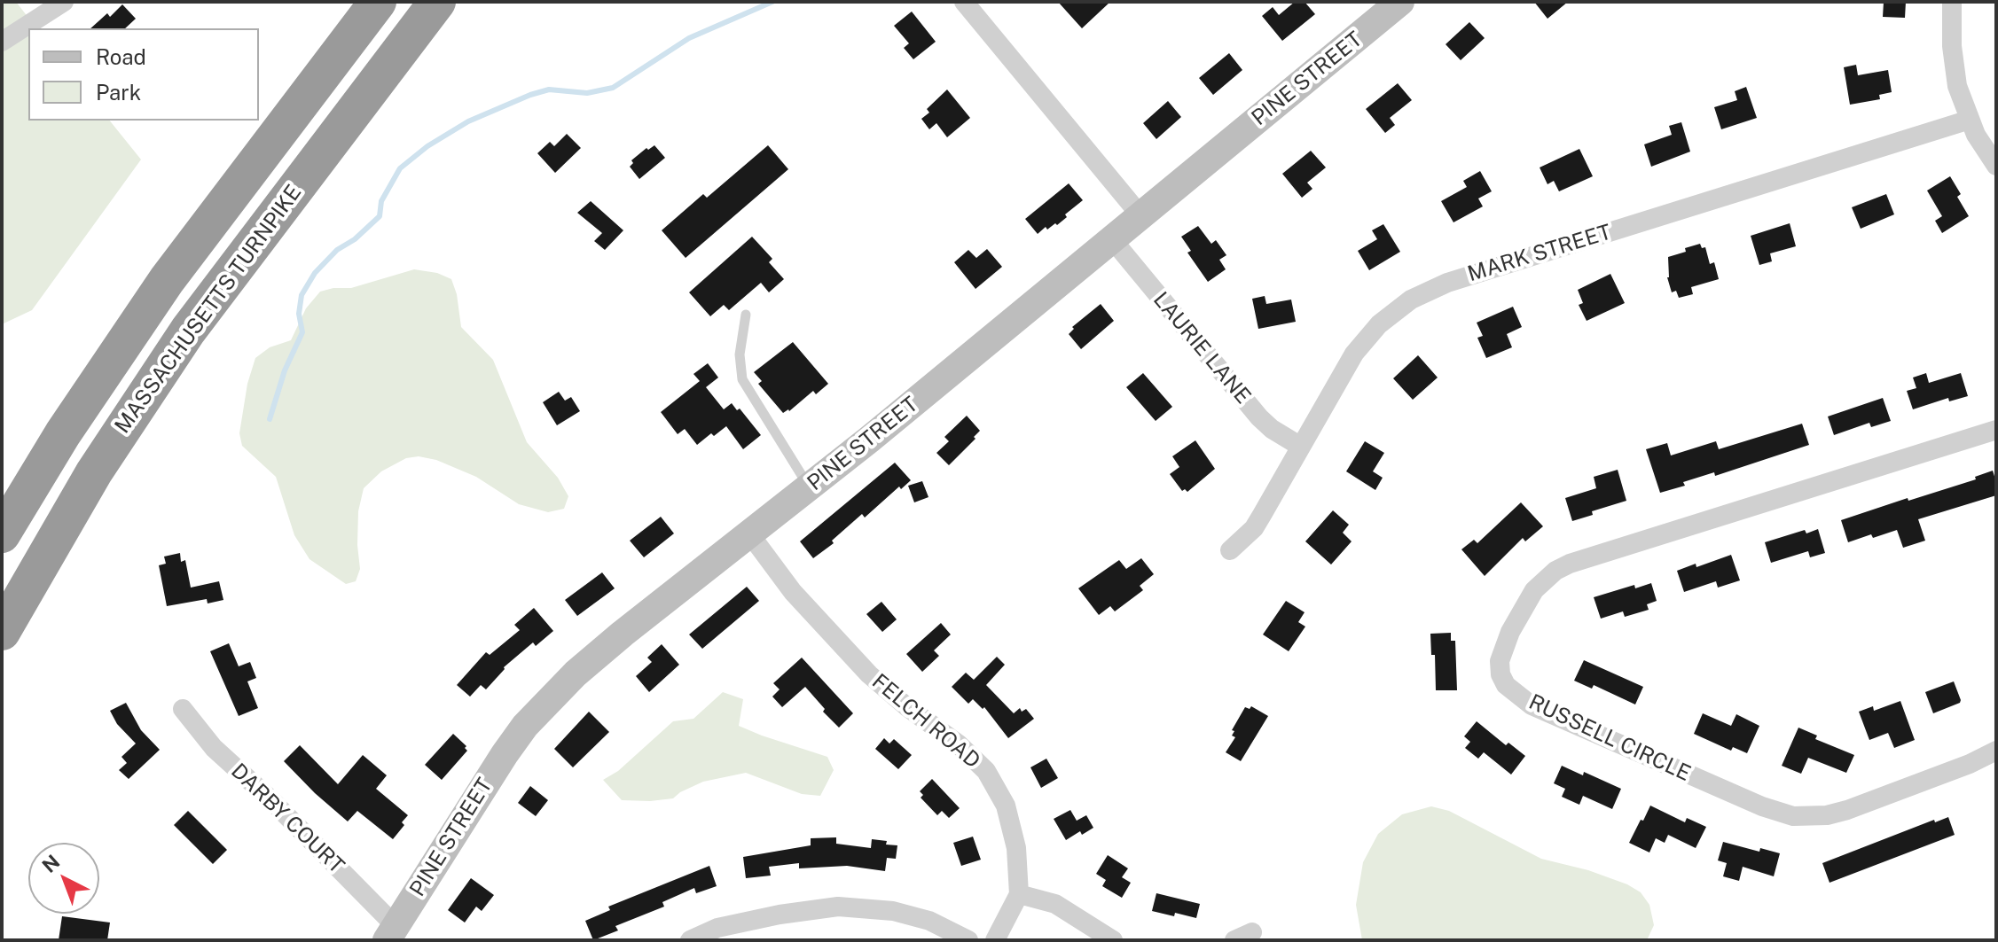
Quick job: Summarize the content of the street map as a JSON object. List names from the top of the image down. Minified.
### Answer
{"streets":{"highway":["MASSACHUSETTS TURNPIKE"],"main road":["PINE STREET"],"street":["MARK STREET","LAURIE LANE","FELCH ROAD","RUSSELL CIRCLE","DARBY COURT"]},"crossings":[["PINE STREET","LAURIE LANE"],["PINE STREET","FELCH ROAD"],["PINE STREET","DARBY COURT"],["MARK STREET","LAURIE LANE"]],"legend":["Road","Park"],"north":"top left"}
